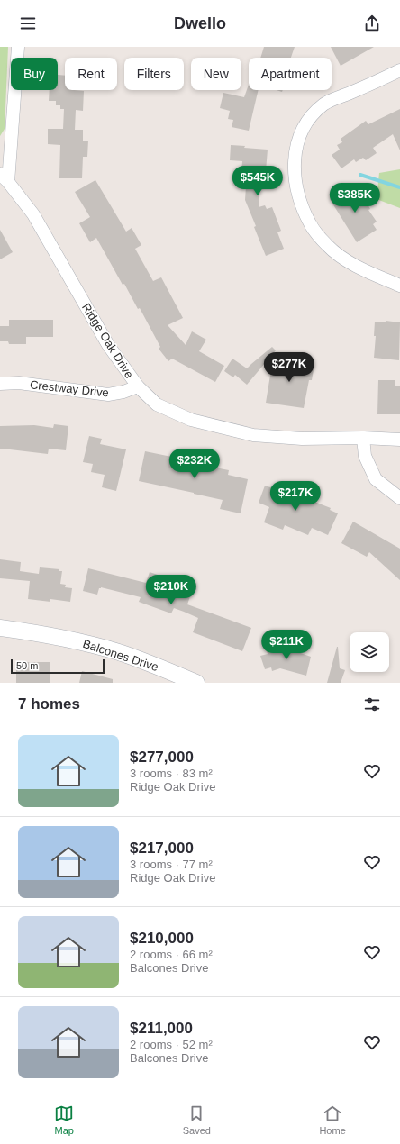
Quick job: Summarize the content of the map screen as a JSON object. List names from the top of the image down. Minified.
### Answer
{"streets":{"street":["Ridge Oak Drive","Crestway Drive","Balcones Drive"]},"crossings":[["Ridge Oak Drive","Crestway Drive"]],"scale_bar":"50 m","page":{"header":"Dwello","chip":["Buy","Rent","Filters","New","Apartment"],"price":["$545K","$385K","$277K","$232K","$217K","$210K","$211K"],"scale":"50 m","heading":"7 homes","list":[{"name":"$277,000","note":"3 rooms · 83 m² · Ridge Oak Drive"},{"name":"$217,000","note":"3 rooms · 77 m² · Ridge Oak Drive"},{"name":"$210,000","note":"2 rooms · 66 m² · Balcones Drive"},{"name":"$211,000","note":"2 rooms · 52 m² · Balcones Drive"}],"tabs":["Map","Saved","Home"]}}
